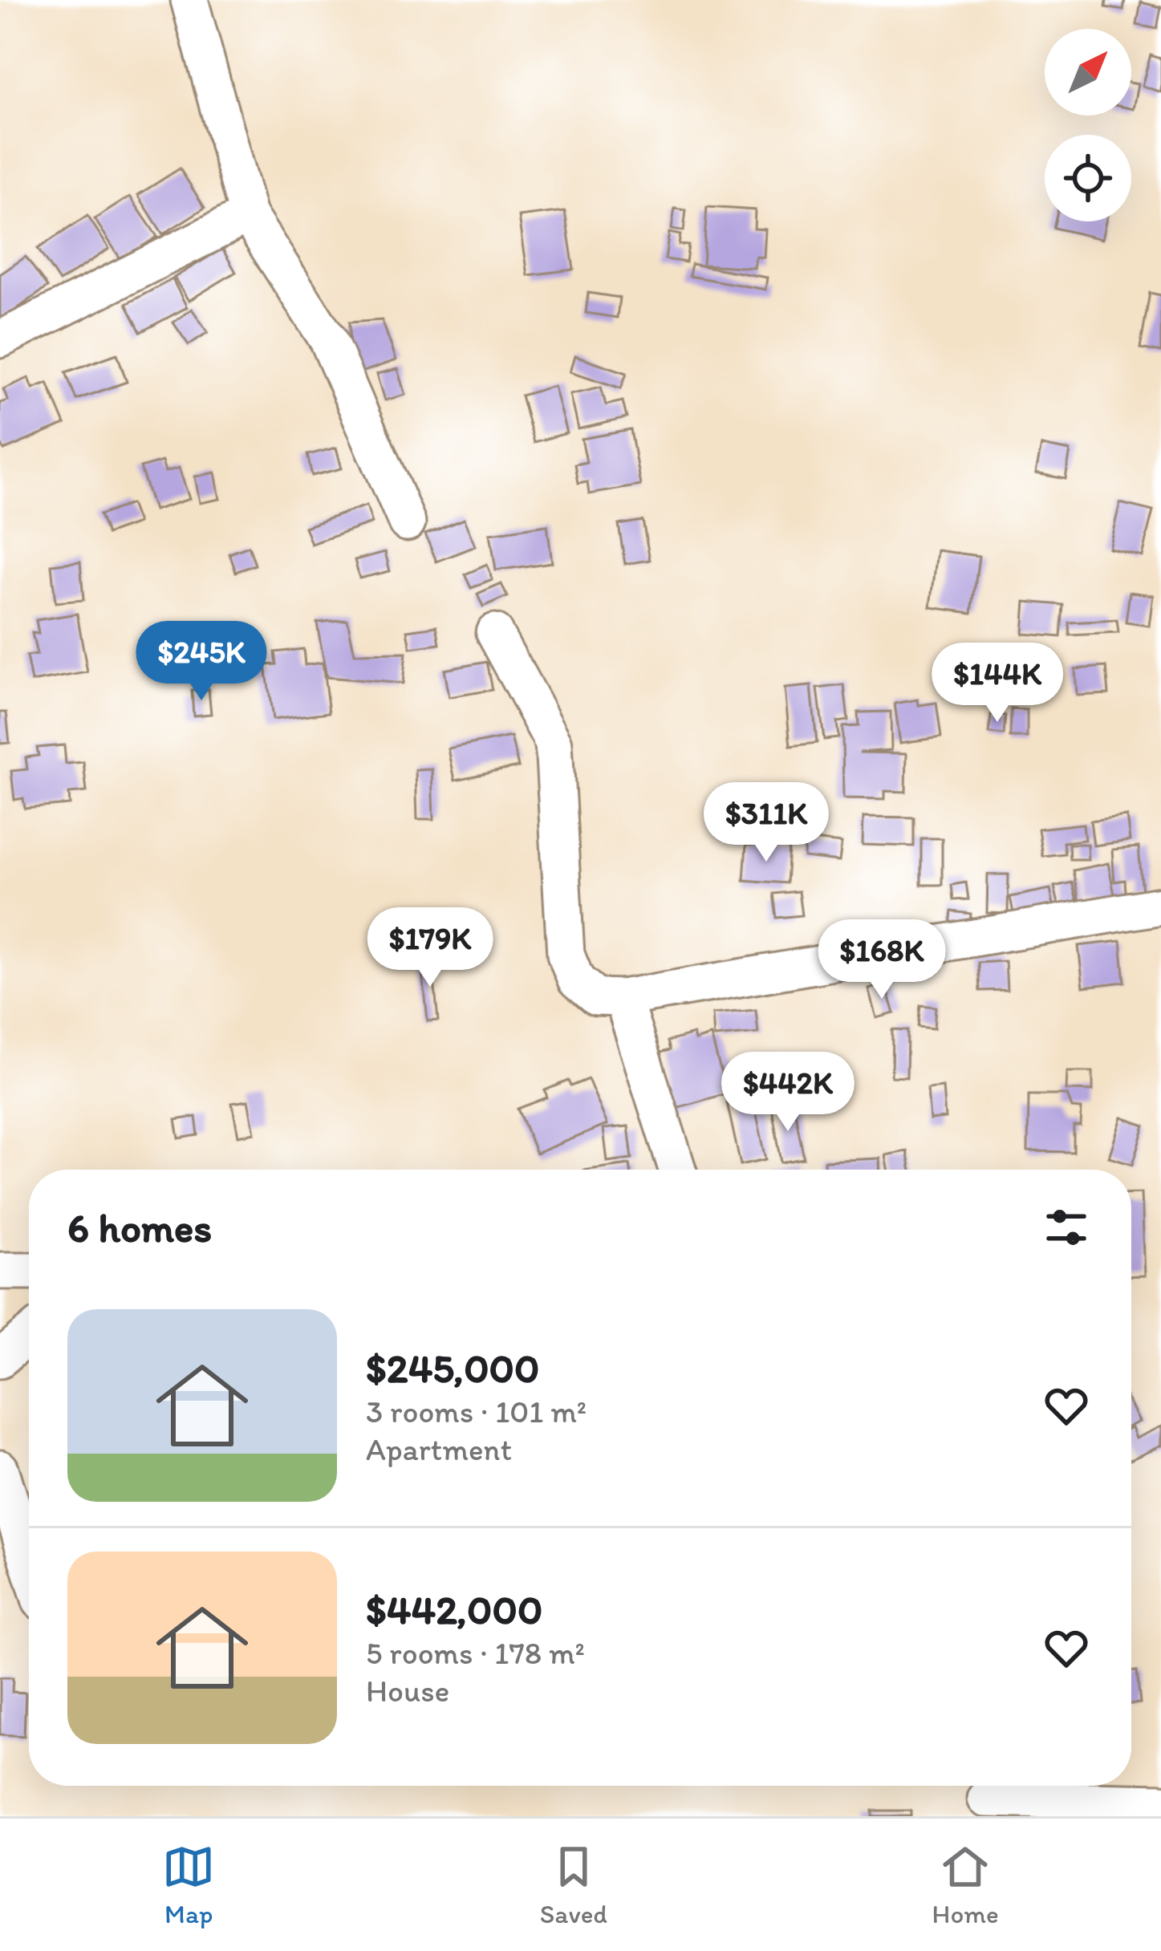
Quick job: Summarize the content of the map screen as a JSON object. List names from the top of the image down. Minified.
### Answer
{"north":"top right","page":{"price":["$245K","$144K","$311K","$179K","$168K","$442K"],"heading":"6 homes","list":[{"name":"$245,000","note":"3 rooms · 101 m² · Apartment"},{"name":"$442,000","note":"5 rooms · 178 m² · House"}],"tabs":["Map","Saved","Home"]}}
